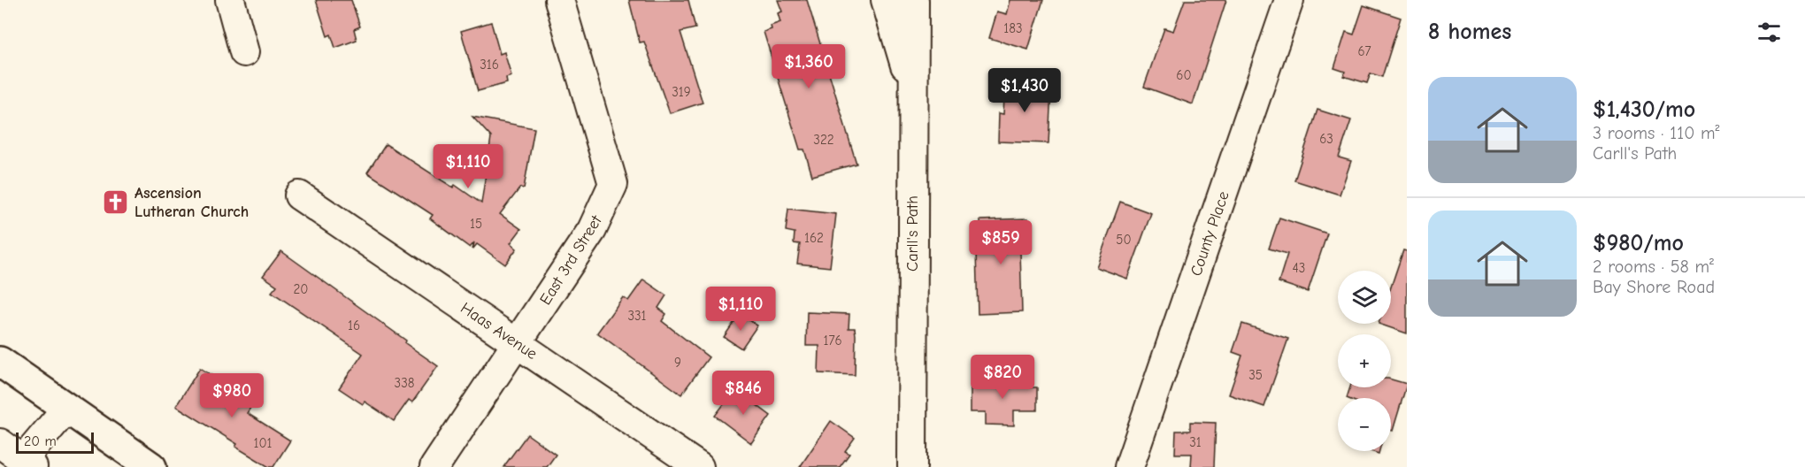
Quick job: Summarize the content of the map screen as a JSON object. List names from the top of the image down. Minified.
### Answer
{"streets":{"street":["Carll's Path","County Place","East 3rd Street","Haas Avenue"]},"crossings":[["East 3rd Street","Haas Avenue"]],"places":{"church":["Ascension Lutheran Church"]},"house_numbers":["183","67","316","60","319","63","322","15","162","50","43","20","331","16","176","9","35","338","31","101"],"scale_bar":"20 m","page":{"heading":"8 homes","price":["$1,360","$1,430","$1,110","$859","$1,110","$820","$846","$980"],"list":[{"name":"$1,430/mo","note":"3 rooms · 110 m² · Carll's Path"},{"name":"$980/mo","note":"2 rooms · 58 m² · Bay Shore Road"}],"map_buttons":["+","−"],"scale":"20 m"}}
